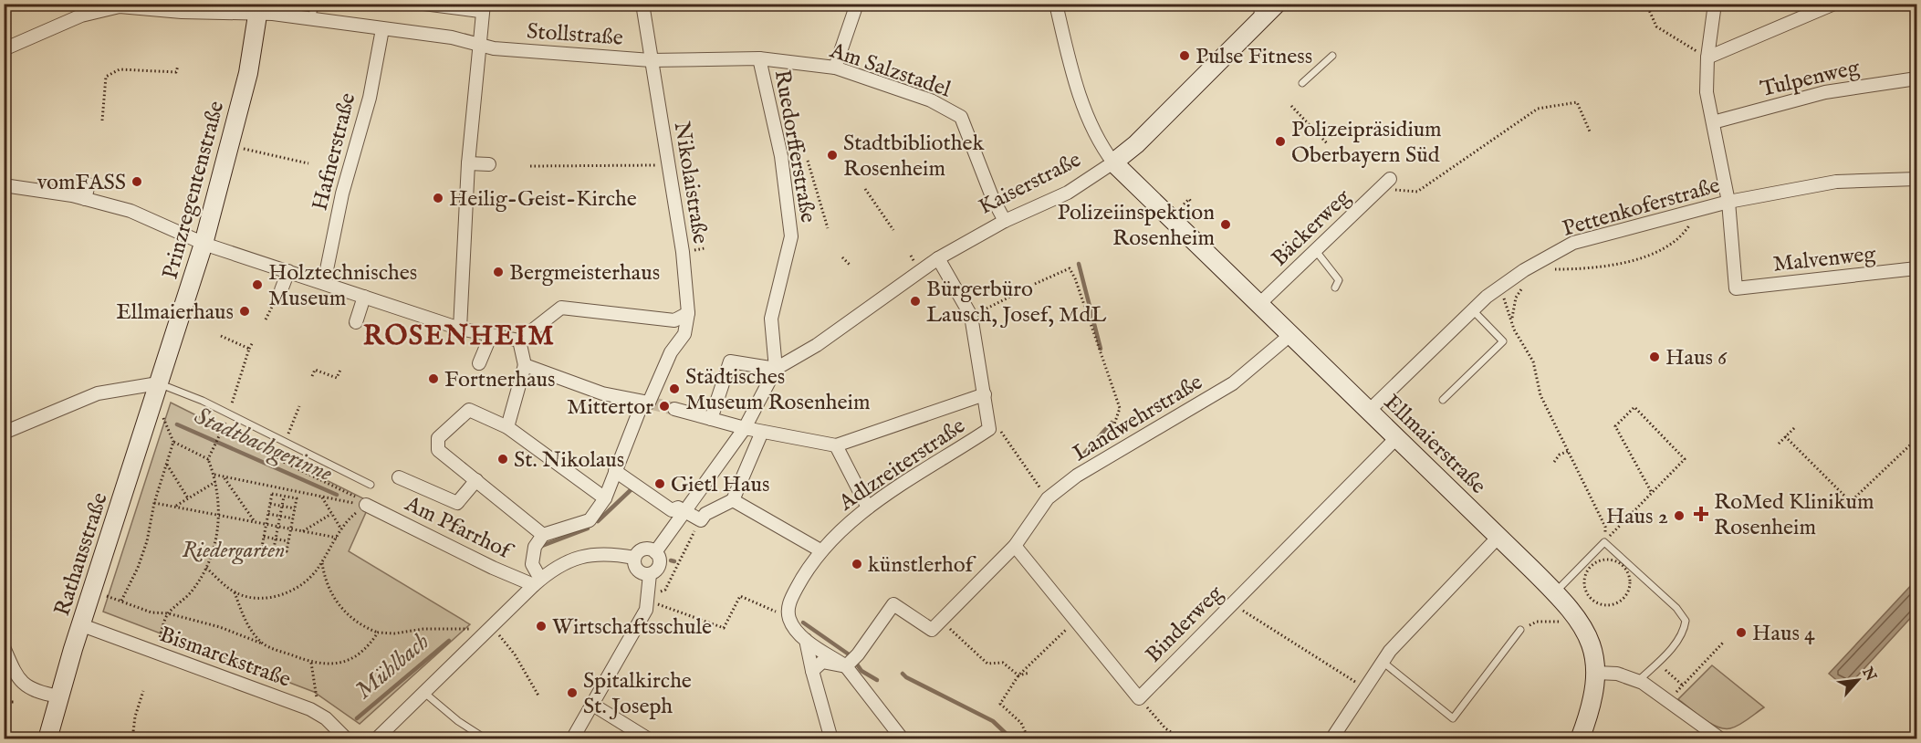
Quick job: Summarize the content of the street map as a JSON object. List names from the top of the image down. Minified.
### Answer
{"streets":{"street":["Stollstraße","Am Salzstadel","Tulpenweg","Ruedorfferstraße","Hafnerstraße","Nikolaistraße","Kaiserstraße","Prinzregentenstraße","Pettenkoferstraße","Bäckerweg","Malvenweg","Landwehrstraße","Ellmaierstraße","Adlzreiterstraße","Am Pfarrhof","Rathausstraße","Binderweg","Bismarckstraße"]},"crossings":[["Stollstraße","Am Salzstadel"],["Stollstraße","Ruedorfferstraße"],["Stollstraße","Hafnerstraße"],["Stollstraße","Nikolaistraße"],["Stollstraße","Prinzregentenstraße"],["Am Salzstadel","Ruedorfferstraße"],["Am Salzstadel","Kaiserstraße"],["Ruedorfferstraße","Kaiserstraße"],["Kaiserstraße","Ellmaierstraße"],["Prinzregentenstraße","Rathausstraße"],["Pettenkoferstraße","Malvenweg"],["Pettenkoferstraße","Ellmaierstraße"],["Bäckerweg","Ellmaierstraße"],["Landwehrstraße","Ellmaierstraße"],["Landwehrstraße","Binderweg"],["Ellmaierstraße","Binderweg"],["Rathausstraße","Bismarckstraße"]],"districts":["ROSENHEIM"],"water":["Stadtbachgerinne","Mühlbach"],"parks":["Riedergarten"],"places":{"other":["Pulse Fitness","Polizeipräsidium Oberbayern Süd","Stadtbibliothek Rosenheim","vomFASS","Heilig-Geist-Kirche","Polizeiinspektion Rosenheim","Bergmeisterhaus","Holztechnisches Museum","Bürgerbüro Lausch, Josef, MdL","Ellmaierhaus","Haus 6","Fortnerhaus","Städtisches Museum Rosenheim","Mittertor","St. Nikolaus","Gietl Haus","Haus 2","künstlerhof","Wirtschaftsschule","Haus 4","Spitalkirche St. Joseph"],"health":["RoMed Klinikum Rosenheim"]},"north":"top right"}
